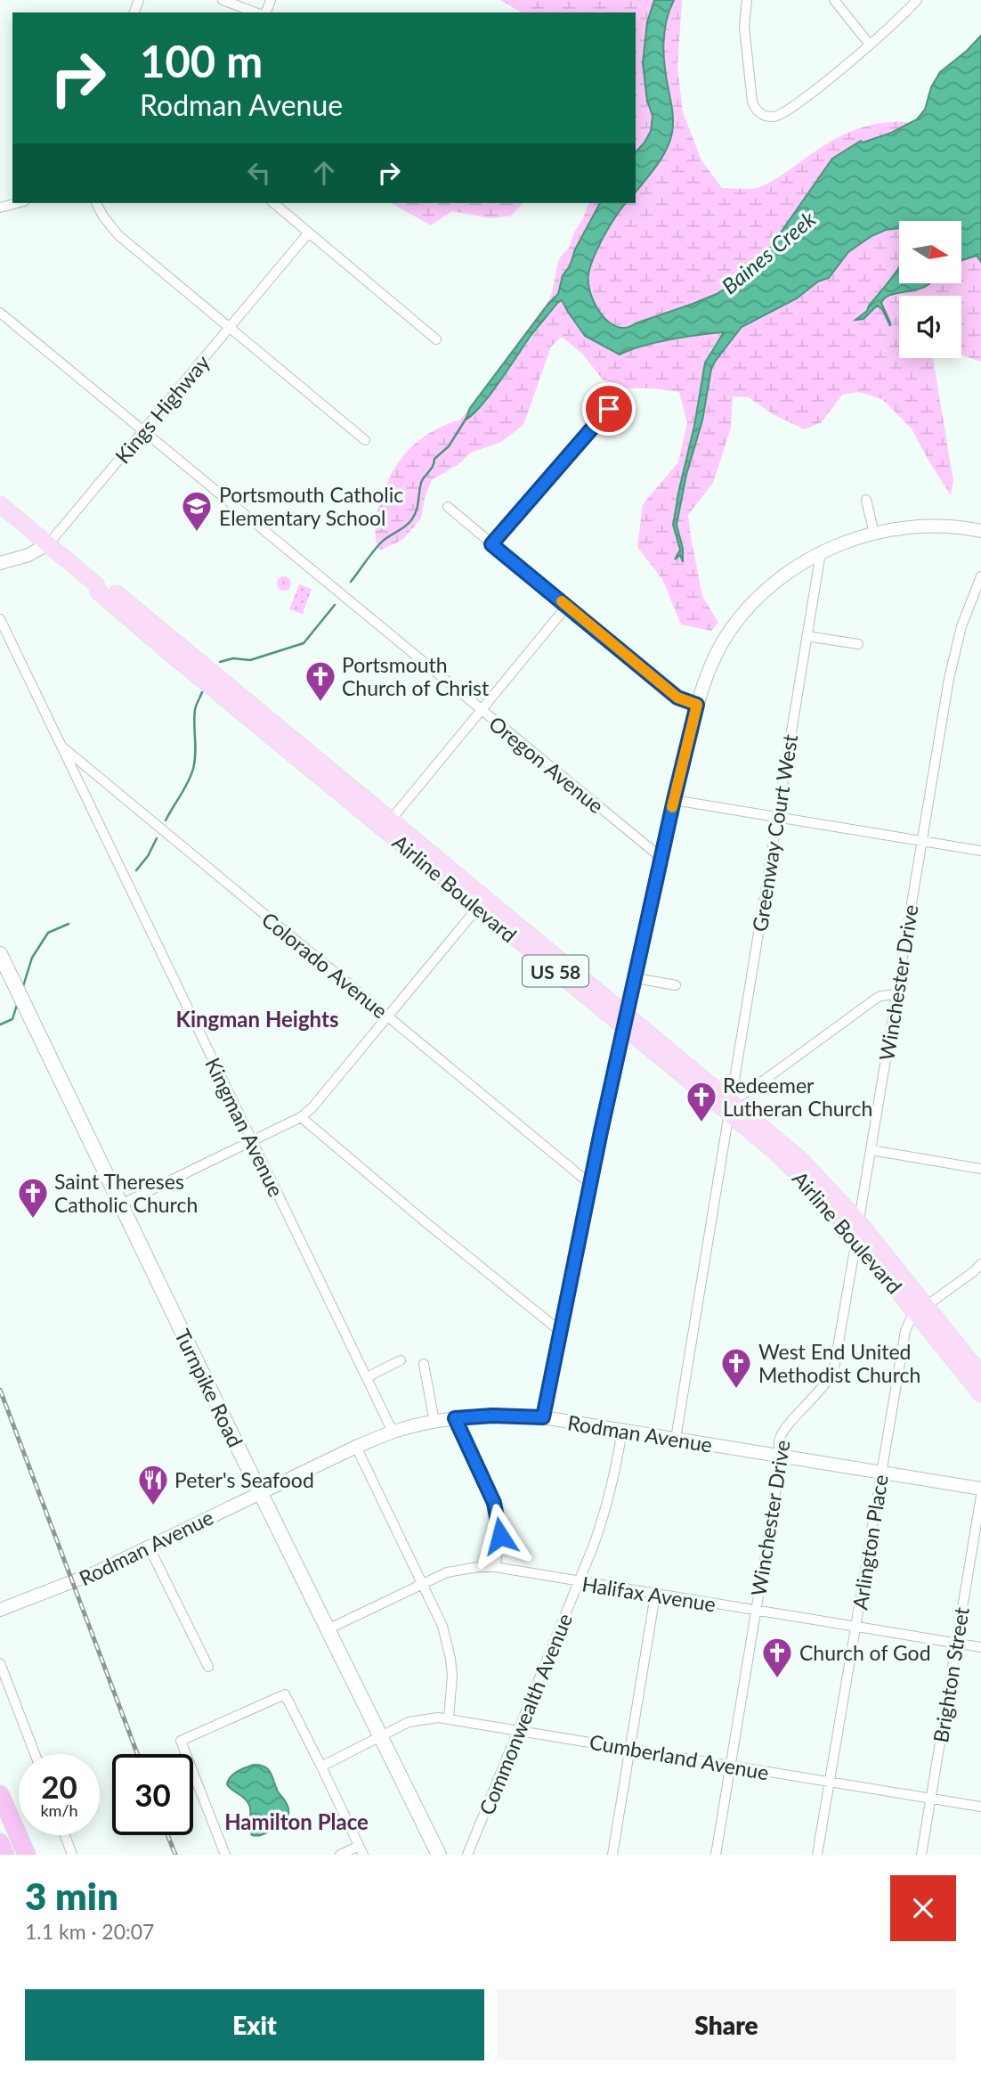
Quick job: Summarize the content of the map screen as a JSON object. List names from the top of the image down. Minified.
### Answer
{"streets":{"main road":["Airline Boulevard","US 58","Turnpike Road"],"street":["Kings Highway","Oregon Avenue","Greenway Court West","Colorado Avenue","Winchester Drive","Kingman Avenue","Rodman Avenue","Arlington Place","Halifax Avenue","Brighton Street","Commonwealth Avenue","Cumberland Avenue"]},"crossings":[["Kings Highway","Oregon Avenue"],["Kings Highway","Airline Boulevard"],["Greenway Court West","Airline Boulevard"],["Greenway Court West","Rodman Avenue"],["Airline Boulevard","Winchester Drive"],["Airline Boulevard","Arlington Place"],["Colorado Avenue","Kingman Avenue"],["Winchester Drive","Rodman Avenue"],["Winchester Drive","Halifax Avenue"],["Winchester Drive","Cumberland Avenue"],["Kingman Avenue","Rodman Avenue"],["Turnpike Road","Rodman Avenue"],["Turnpike Road","Halifax Avenue"],["Turnpike Road","Cumberland Avenue"],["Rodman Avenue","Arlington Place"],["Rodman Avenue","Commonwealth Avenue"],["Arlington Place","Halifax Avenue"],["Arlington Place","Cumberland Avenue"],["Halifax Avenue","Brighton Street"],["Halifax Avenue","Commonwealth Avenue"],["Brighton Street","Cumberland Avenue"],["Commonwealth Avenue","Cumberland Avenue"]],"districts":["Kingman Heights","Hamilton Place"],"water":["Baines Creek"],"places":{"school or university":["Portsmouth Catholic Elementary School"],"church":["Portsmouth Church of Christ","Redeemer Lutheran Church","Saint Thereses Catholic Church","West End United Methodist Church","Church of God"],"restaurant":["Peter's Seafood"]},"north":"right","page":{"turn":["100 m","Rodman Avenue"],"speed":"20 km/h","limit":"30","heading":["3 min","1.1 km · 20:07"],"buttons":["Exit","Share"]}}
